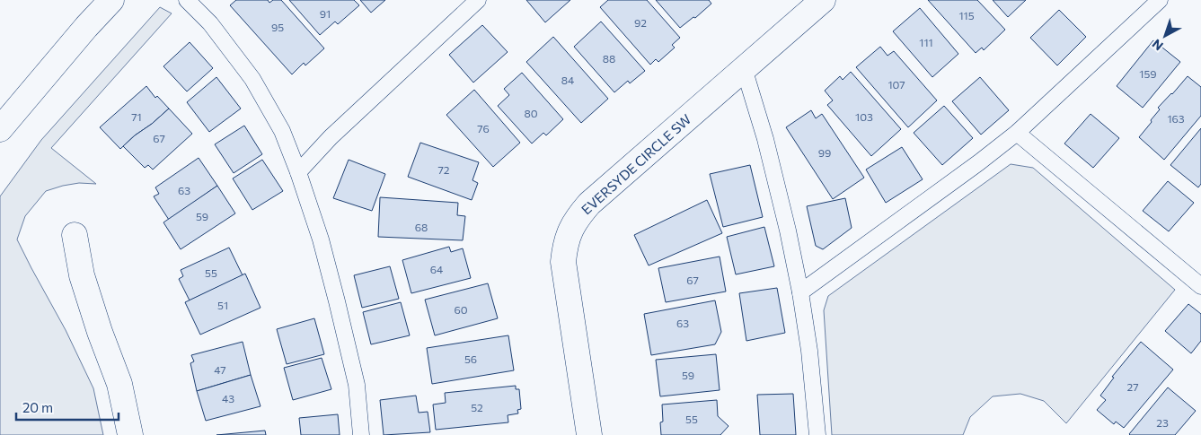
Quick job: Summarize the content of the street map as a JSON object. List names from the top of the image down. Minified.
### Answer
{"streets":{"street":["EVERSYDE CIRCLE SW"]},"house_numbers":["91","115","92","95","111","88","159","84","107","80","71","103","163","76","67","99","72","63","59","68","64","55","67","51","60","63","56","47","59","27","43","52","55","23"],"scale_bar":"20 m","north":"bottom left"}
